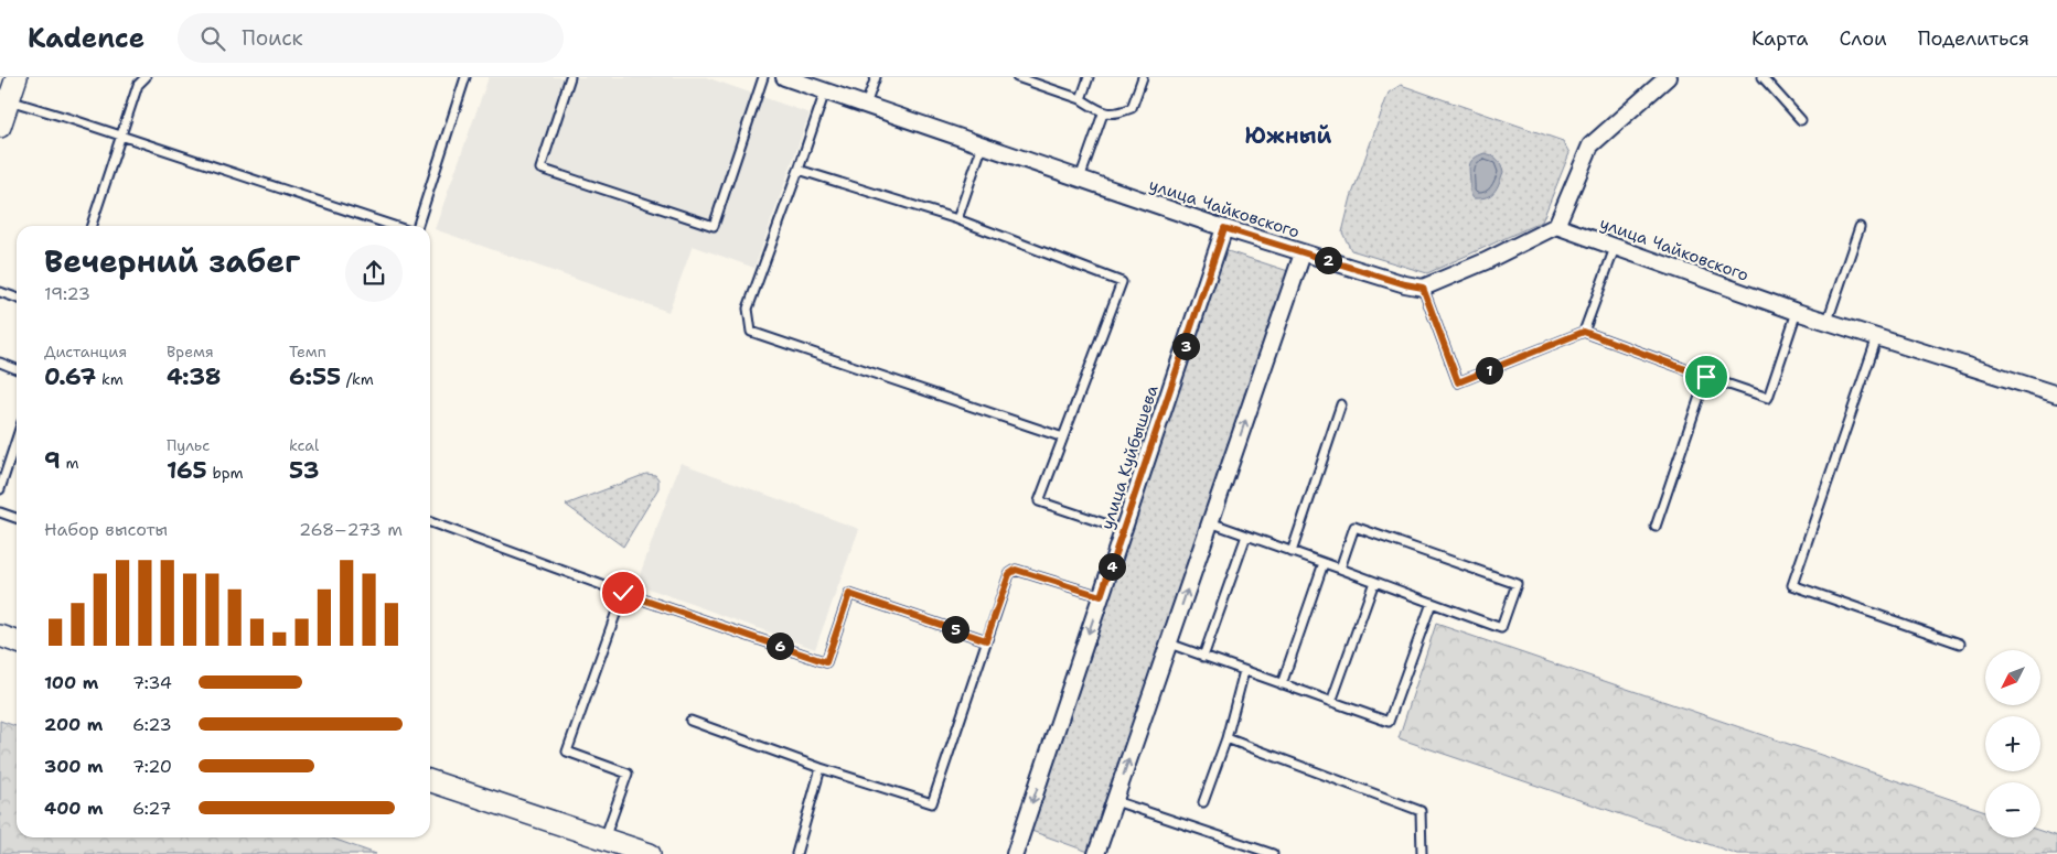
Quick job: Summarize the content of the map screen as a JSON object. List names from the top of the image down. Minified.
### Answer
{"streets":{"street":["улица Чайковского","улица Куйбышева"]},"crossings":[["улица Чайковского","улица Куйбышева"]],"districts":["Южный"],"north":"bottom left","page":{"header":"Kadence","search":"Поиск","nav":["Карта","Слои","Поделиться"],"heading":["Вечерний забег","19:23"],"pins":["2","3","1","4","5","6"],"stats":[["Дистанция","0.67 km"],["Время","4:38"],["Темп","6:55 /km"],["9 m"],["Пульс","165 bpm"],["kcal","53"]],"chart":["Набор высоты","268–273 m"],"map_buttons":["+","−"],"list":[{"name":"100 m","note":"7:34"},{"name":"200 m","note":"6:23"},{"name":"300 m","note":"7:20"},{"name":"400 m","note":"6:27"}]}}
